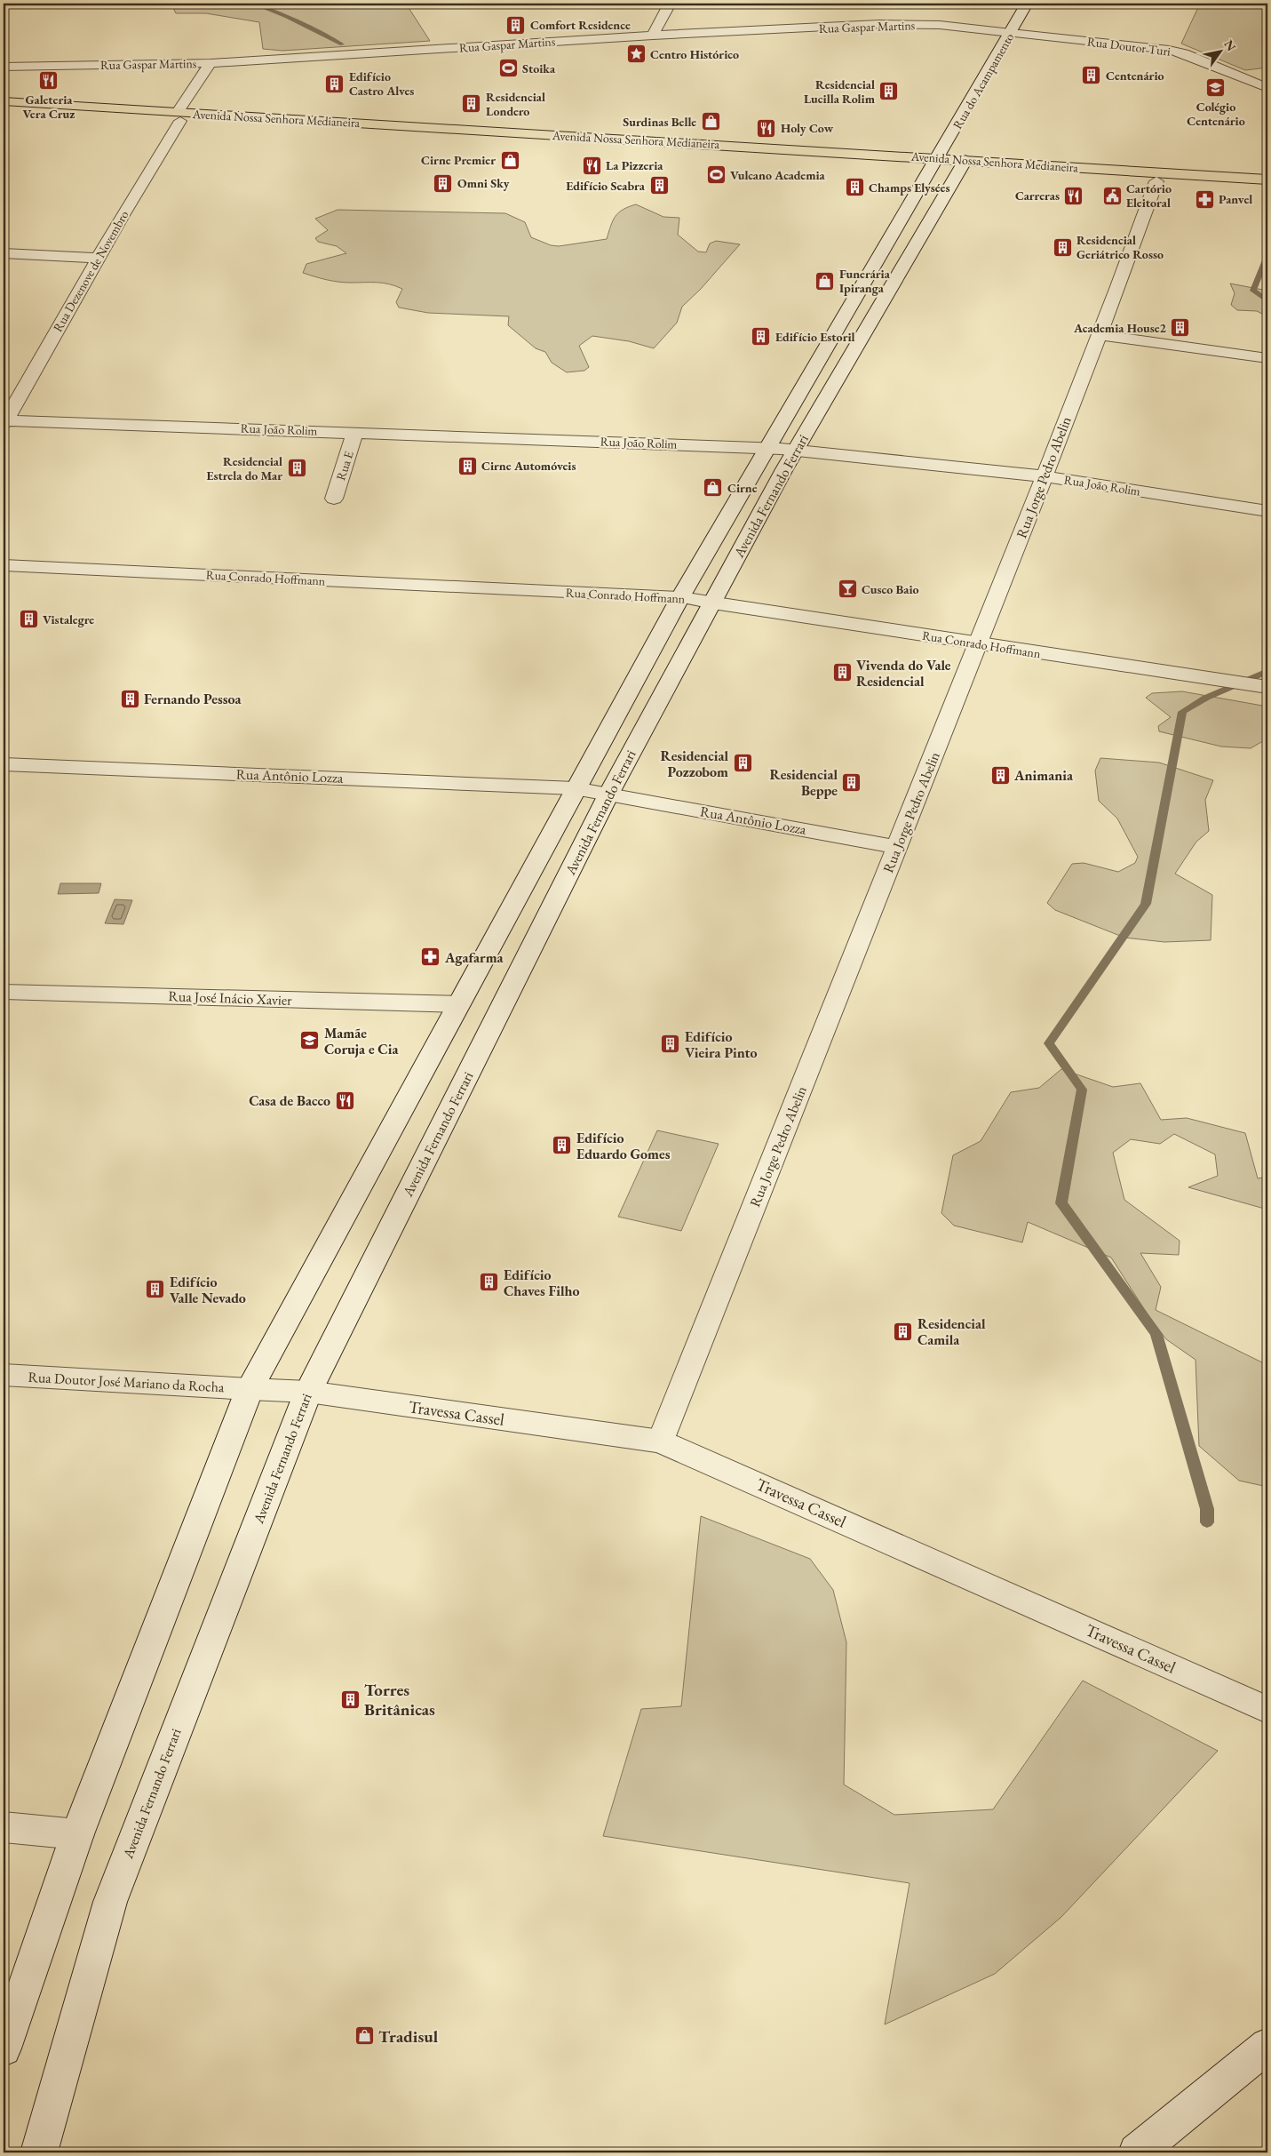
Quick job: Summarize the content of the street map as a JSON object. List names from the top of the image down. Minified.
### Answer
{"streets":{"main road":["Avenida Nossa Senhora Medianeira"],"street":["Rua Gaspar Martins","Rua Doutor Turi","Rua do Acampamento","Rua Dezenove de Novembro","Rua João Rolim","Rua E","Rua Jorge Pedro Abelin","Avenida Fernando Ferrari","Rua Conrado Hoffmann","Rua Antônio Lozza","Rua José Inácio Xavier","Rua Doutor José Mariano da Rocha","Travessa Cassel"]},"crossings":[["Rua Gaspar Martins","Rua Doutor Turi"],["Rua Gaspar Martins","Rua do Acampamento"],["Rua Gaspar Martins","Rua Dezenove de Novembro"],["Rua Doutor Turi","Rua do Acampamento"],["Rua do Acampamento","Avenida Nossa Senhora Medianeira"],["Rua do Acampamento","Avenida Fernando Ferrari"],["Avenida Nossa Senhora Medianeira","Rua Dezenove de Novembro"],["Avenida Nossa Senhora Medianeira","Rua Jorge Pedro Abelin"],["Avenida Nossa Senhora Medianeira","Avenida Fernando Ferrari"],["Rua Dezenove de Novembro","Rua João Rolim"],["Rua João Rolim","Rua E"],["Rua João Rolim","Rua Jorge Pedro Abelin"],["Rua João Rolim","Avenida Fernando Ferrari"],["Rua Jorge Pedro Abelin","Rua Conrado Hoffmann"],["Rua Jorge Pedro Abelin","Rua Antônio Lozza"],["Rua Jorge Pedro Abelin","Travessa Cassel"],["Avenida Fernando Ferrari","Rua Conrado Hoffmann"],["Avenida Fernando Ferrari","Rua Antônio Lozza"],["Avenida Fernando Ferrari","Rua José Inácio Xavier"],["Avenida Fernando Ferrari","Rua Doutor José Mariano da Rocha"],["Avenida Fernando Ferrari","Travessa Cassel"],["Rua Doutor José Mariano da Rocha","Travessa Cassel"]],"places":{"building":["Comfort Residence","Centenário","Edifício Castro Alves","Residencial Lucilla Rolim","Residencial Londero","Omni Sky","Edifício Seabra","Champs Elysées","Residencial Geriátrico Rosso","Academia House2","Edifício Estoril","Cirne Automóveis","Residencial Estrela do Mar","Vistalegre","Vivenda do Vale Residencial","Fernando Pessoa","Residencial Pozzobom","Animania","Residencial Beppe","Edifício Vieira Pinto","Edifício Eduardo Gomes","Edifício Chaves Filho","Edifício Valle Nevado","Residencial Camila","Torres Britânicas"],"place":["Centro Histórico"],"sports":["Stoika","Vulcano Academia"],"restaurant":["Galeteria Vera Cruz","Holy Cow","La Pizzeria","Carreras","Casa de Bacco"],"school or university":["Colégio Centenário","Mamãe Coruja e Cia"],"shop":["Surdinas Belle","Cirne Premier","Funerária Ipiranga","Cirne","Tradisul"],"public building":["Cartório Eleitoral"],"pharmacy":["Panvel","Agafarma"],"bar":["Cusco Baio"]},"north":"top right"}
